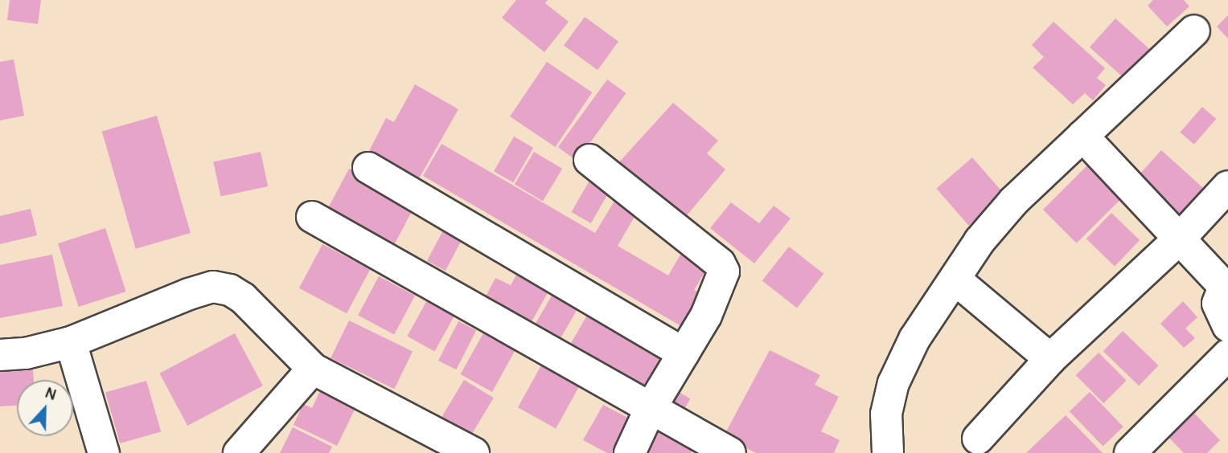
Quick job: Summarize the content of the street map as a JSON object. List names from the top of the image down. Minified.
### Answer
{"north":"top"}
